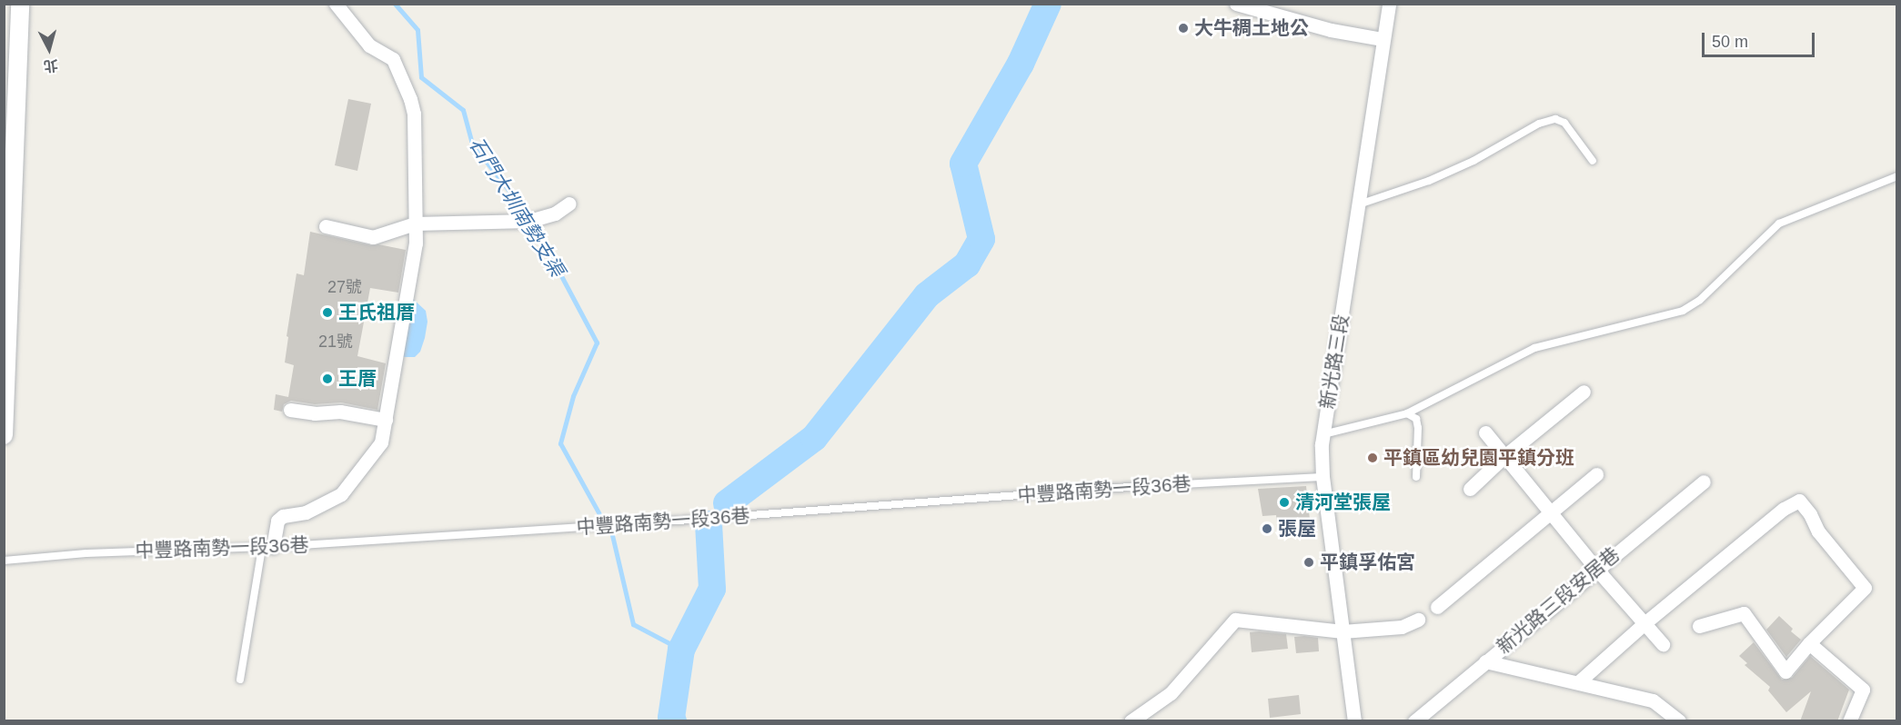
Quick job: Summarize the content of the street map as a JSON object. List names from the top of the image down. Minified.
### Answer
{"streets":{"street":["新光路三段","新光路三段安居巷"],"lane":["中豐路南勢一段36巷"]},"crossings":[["新光路三段","中豐路南勢一段36巷"]],"water":["石門大圳南勢支渠"],"places":["大牛稠土地公","王氏祖厝","王厝","平鎮區幼兒園平鎮分班","清河堂張屋","張屋","平鎮孚佑宮"],"house_numbers":["27號","21號"],"scale_bar":"50 m","north":"bottom"}
